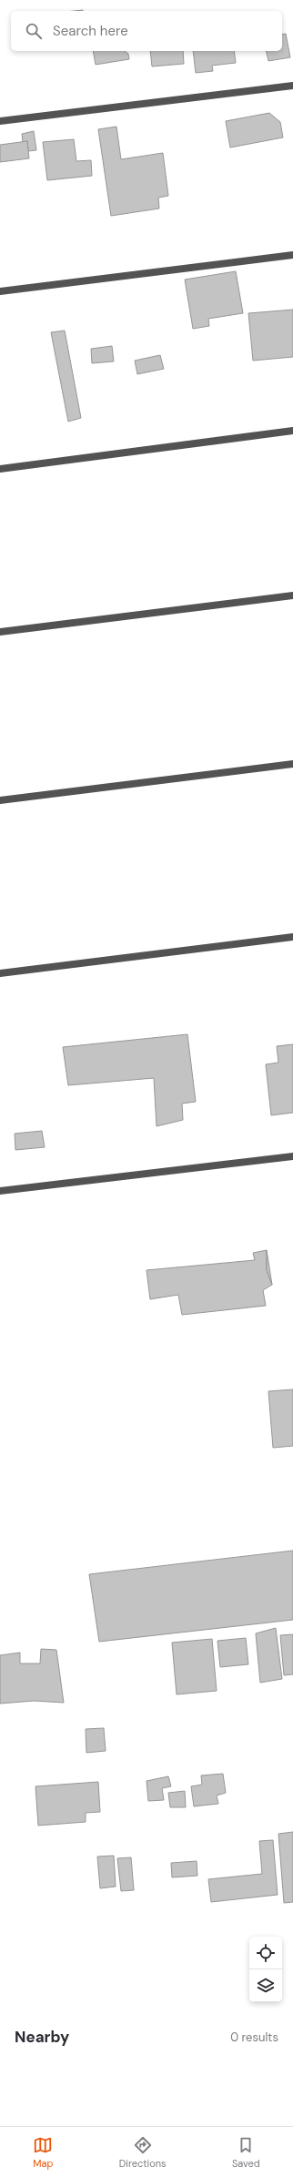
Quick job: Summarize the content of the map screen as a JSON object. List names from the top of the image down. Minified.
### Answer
{"page":{"search":"Search here","heading":["Nearby","0 results"],"nav":["Map","Directions","Saved"]}}
